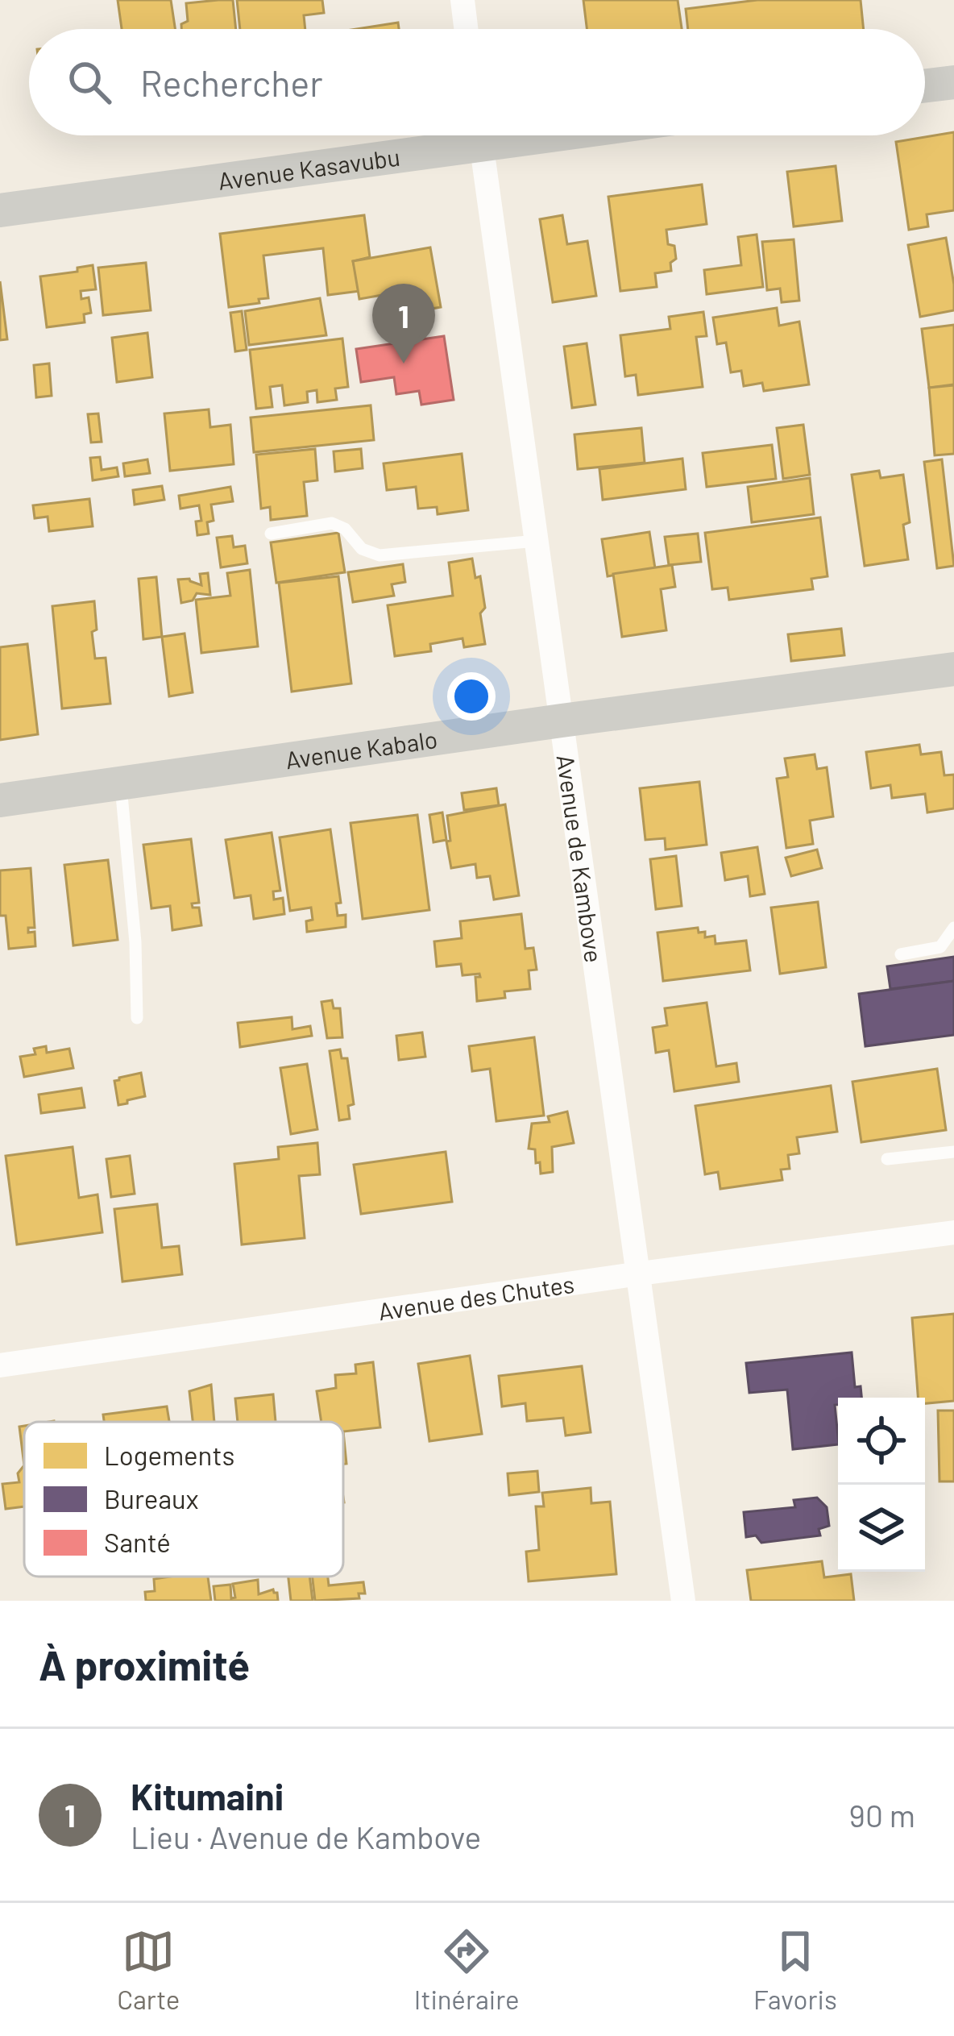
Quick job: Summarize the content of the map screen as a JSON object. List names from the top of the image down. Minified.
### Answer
{"streets":{"street":["Avenue Kasavubu","Avenue Kabalo","Avenue de Kambove","Avenue des Chutes"]},"crossings":[["Avenue Kabalo","Avenue de Kambove"],["Avenue de Kambove","Avenue des Chutes"]],"legend":["Logements","Bureaux","Santé"],"page":{"search":"Rechercher","pins":"1","heading":"À proximité","list":[{"mark":"1","name":"Kitumaini","note":"Lieu · Avenue de Kambove","value":"90 m"}],"nav":["Carte","Itinéraire","Favoris"]}}
